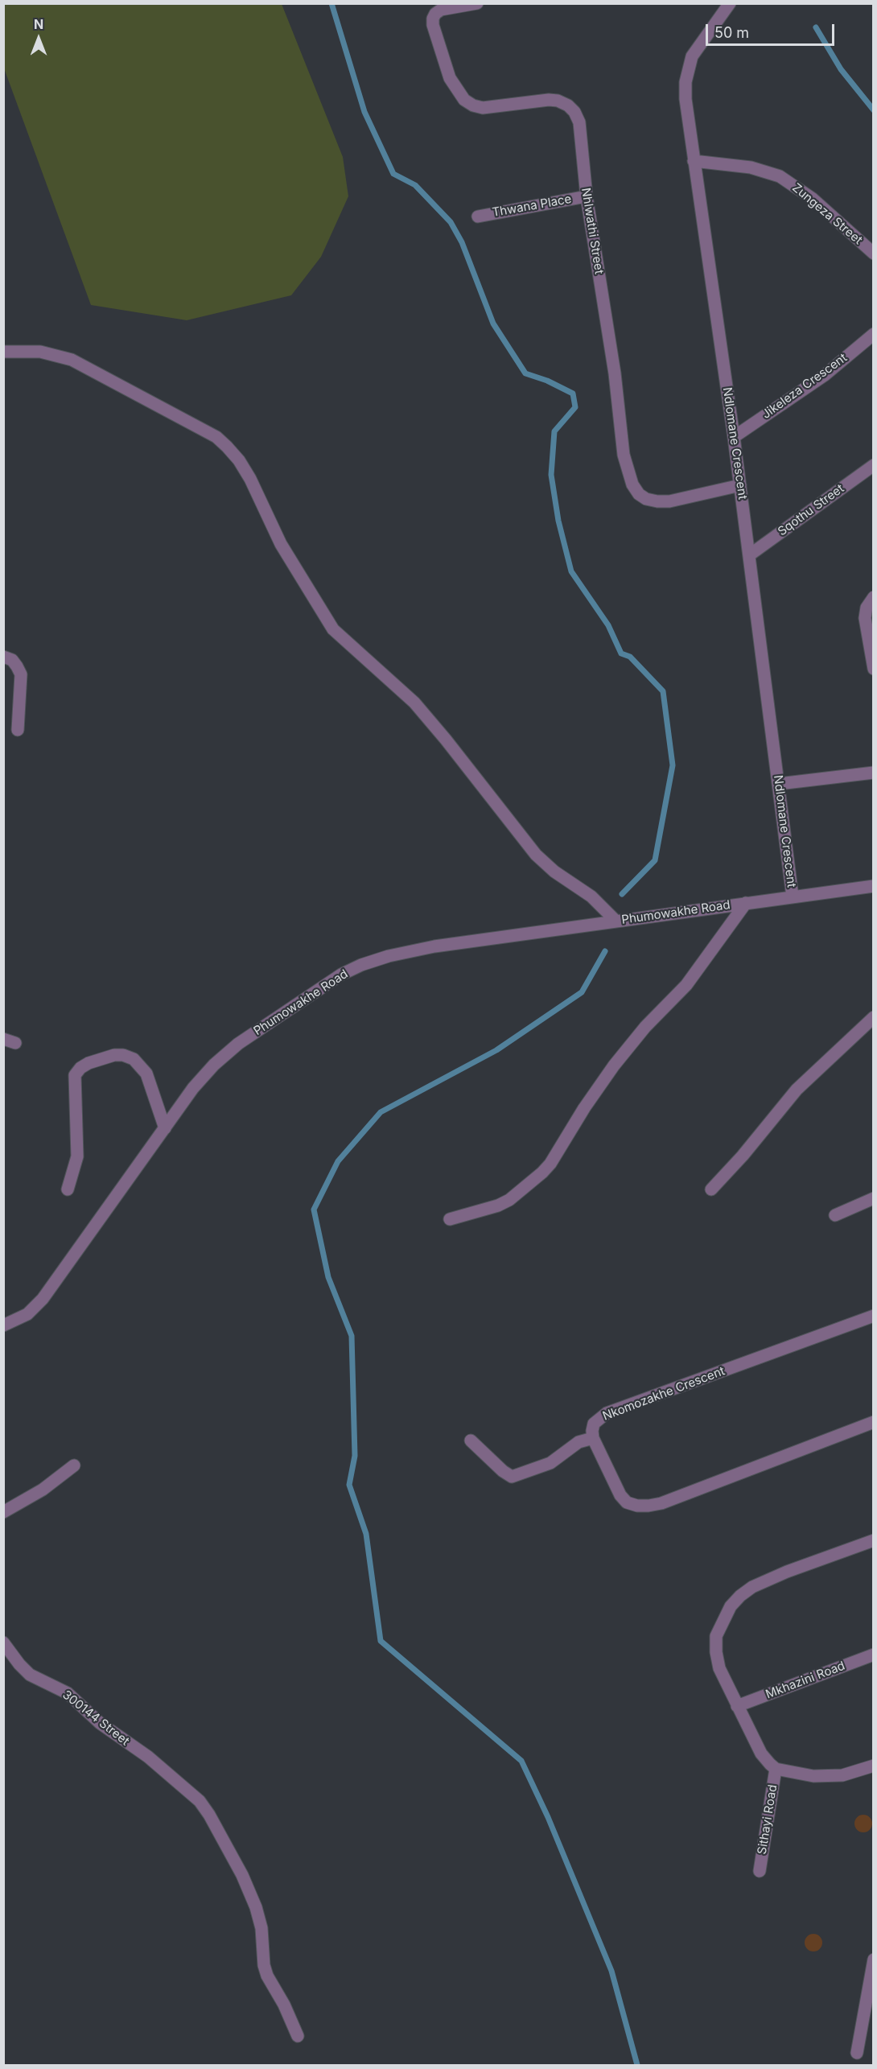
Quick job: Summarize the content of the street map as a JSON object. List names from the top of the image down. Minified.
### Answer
{"streets":{"street":["Thwana Place","Zungeza Street","Nhlwathi Street","Jikeleza Crescent","Ndlomane Crescent","Sqothu Street","Phumowakhe Road","Nkomozakhe Crescent","Mkhazini Road","300144 Street","Sithayi Road"]},"crossings":[["Thwana Place","Nhlwathi Street"],["Zungeza Street","Ndlomane Crescent"],["Nhlwathi Street","Ndlomane Crescent"],["Jikeleza Crescent","Ndlomane Crescent"],["Ndlomane Crescent","Sqothu Street"],["Ndlomane Crescent","Phumowakhe Road"]],"scale_bar":"50 m","north":"top"}
